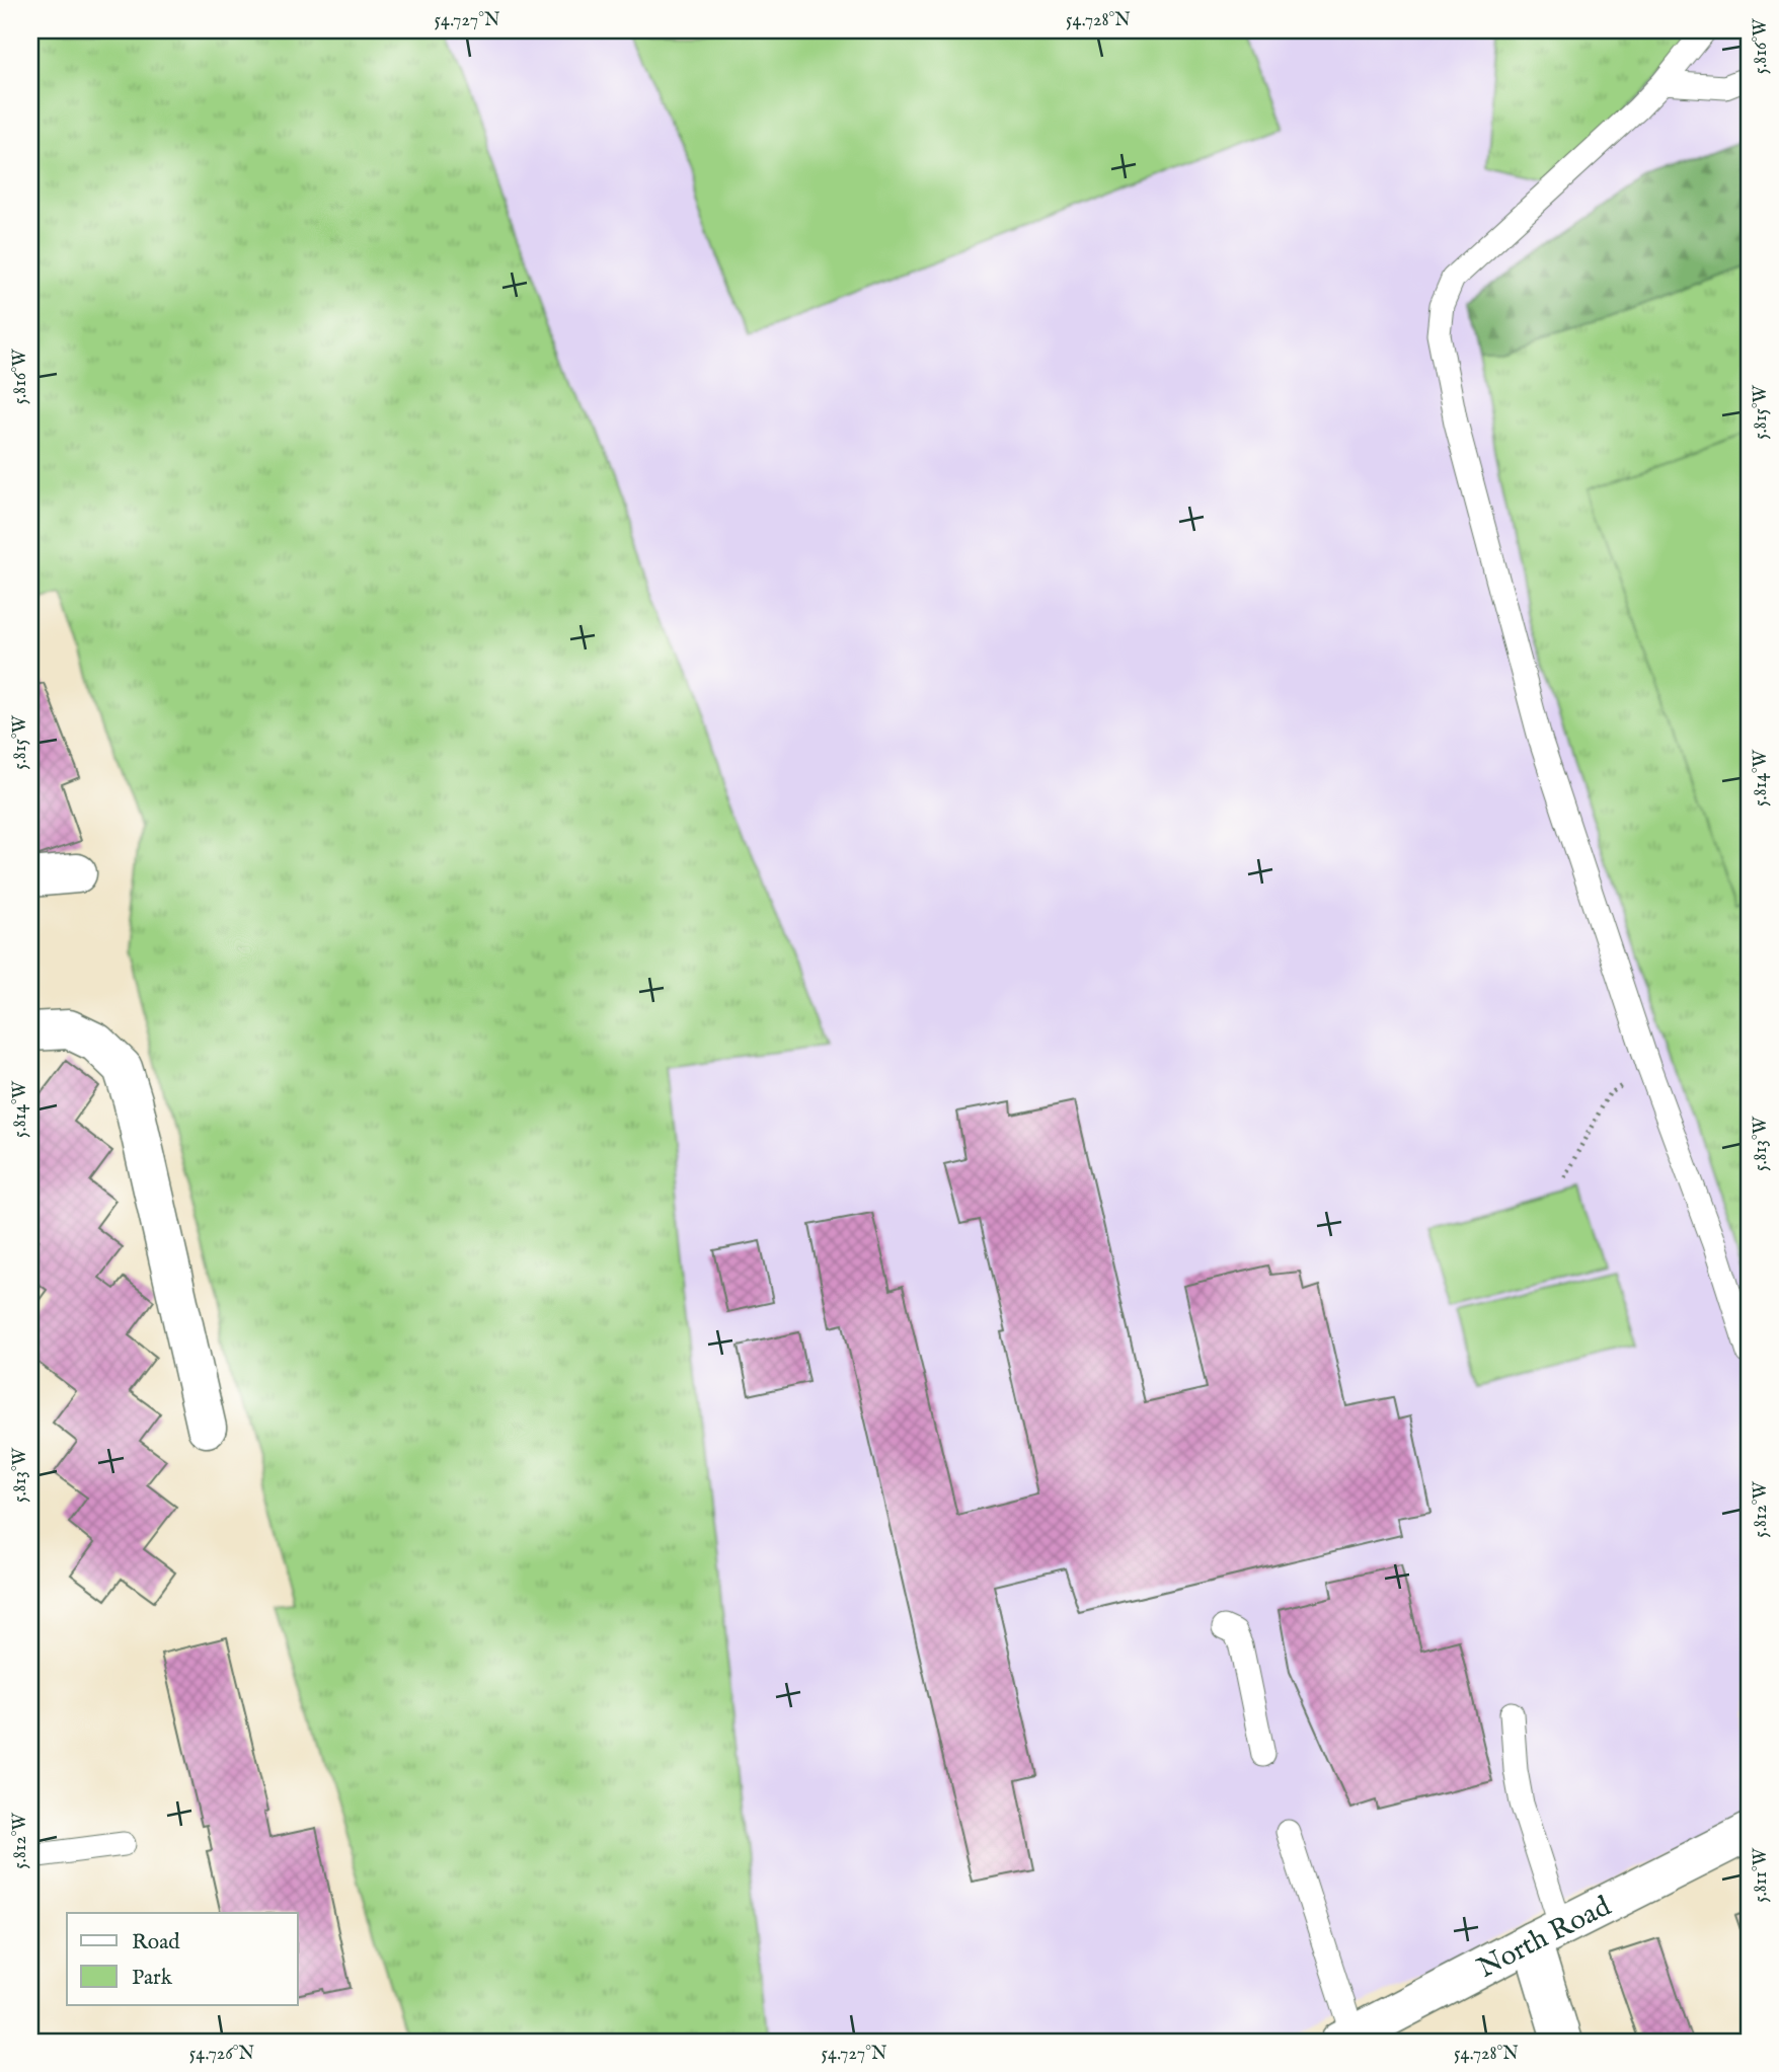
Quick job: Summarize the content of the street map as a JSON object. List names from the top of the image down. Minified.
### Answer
{"streets":{"street":["North Road"]},"legend":["Road","Park"],"coordinates":["54.727°N","54.728°N","5.816°W","5.815°W","5.814°W","5.813°W","5.812°W","5.811°W","54.726°N"]}
